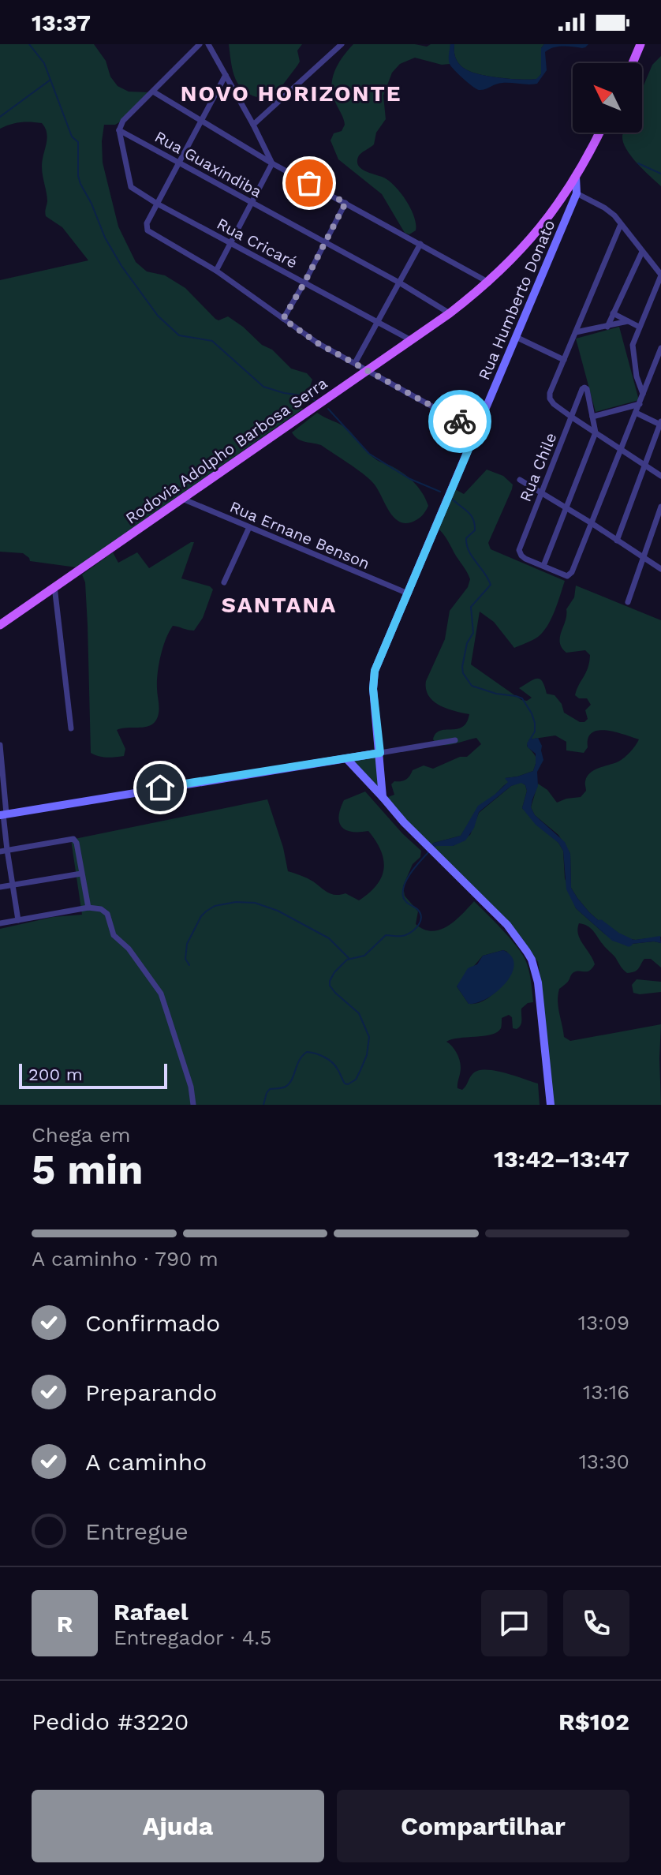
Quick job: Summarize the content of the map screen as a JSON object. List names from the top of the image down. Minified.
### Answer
{"streets":{"main road":["Rua Humberto Donato","Rodovia Adolpho Barbosa Serra"],"street":["Rua Guaxindiba","Rua Cricaré","Rua Chile","Rua Ernane Benson"]},"crossings":[["Rua Guaxindiba","Rua Cricaré"],["Rua Guaxindiba","Rodovia Adolpho Barbosa Serra"],["Rua Cricaré","Rodovia Adolpho Barbosa Serra"],["Rua Humberto Donato","Rodovia Adolpho Barbosa Serra"],["Rua Humberto Donato","Rua Ernane Benson"],["Rodovia Adolpho Barbosa Serra","Rua Ernane Benson"]],"districts":["NOVO HORIZONTE","SANTANA"],"scale_bar":"200 m","north":"top left","page":{"status":"13:37","scale":"200 m","heading":["5 min","Chega em","13:42–13:47"],"panel":["Rafael","Entregador · 4.5","Pedido #3220","R$102"],"bar":"A caminho · 790 m","list":[["Confirmado","13:09"],["Preparando","13:16"],["A caminho","13:30"],"Entregue"],"round":"R","buttons":["Ajuda","Compartilhar"]}}
